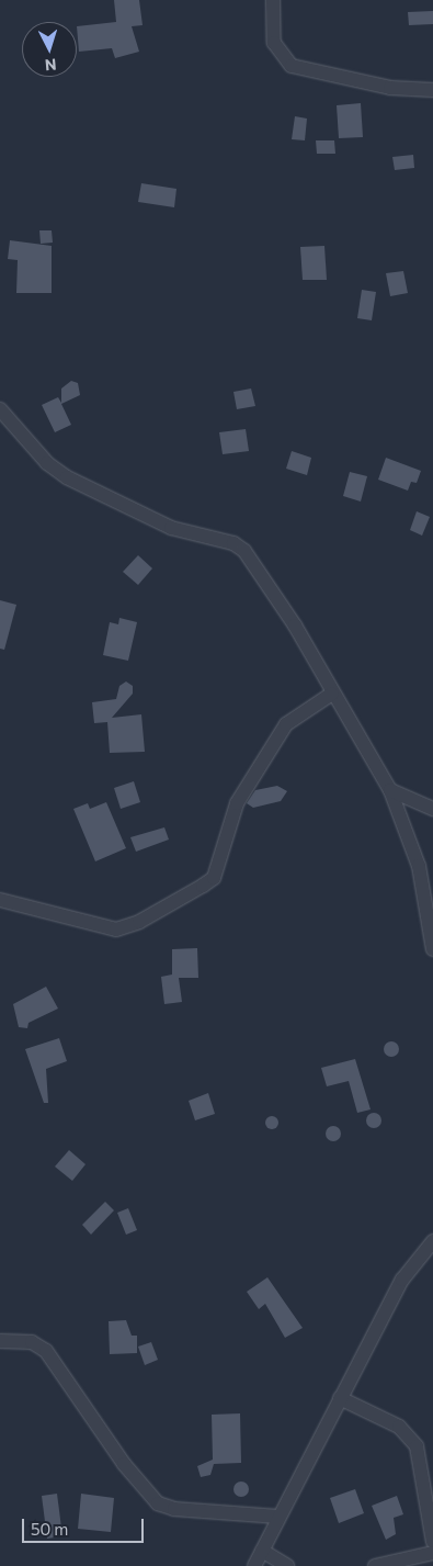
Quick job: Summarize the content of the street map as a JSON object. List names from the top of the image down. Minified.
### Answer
{"scale_bar":"50 m","north":"bottom"}
